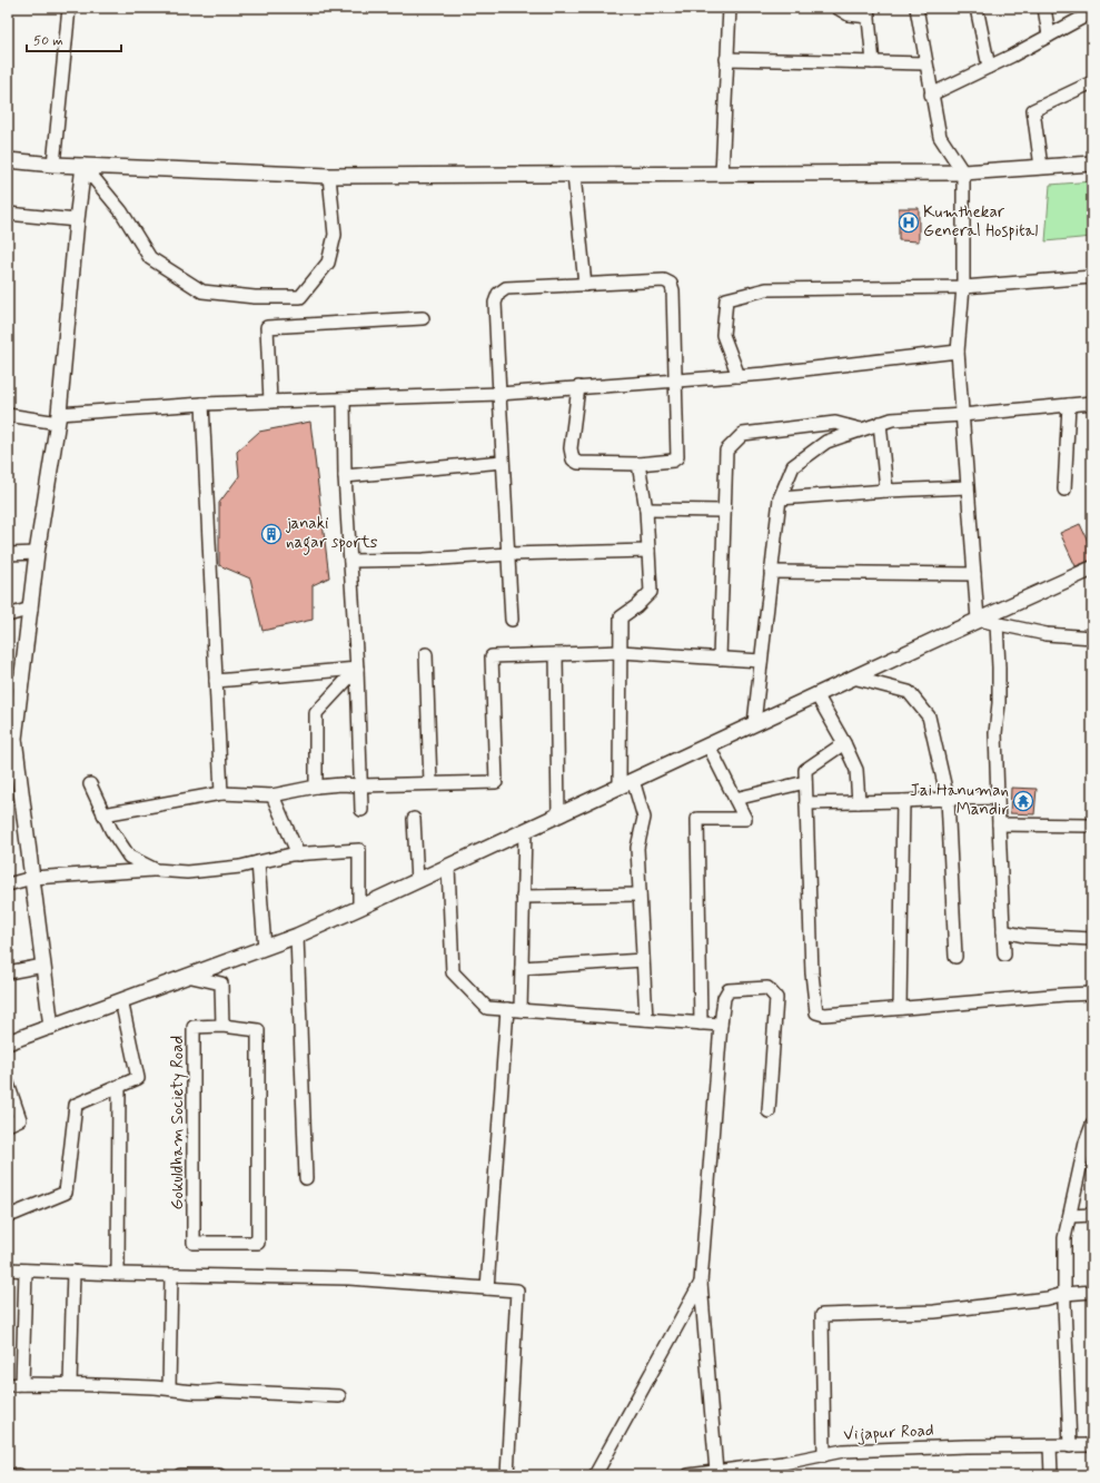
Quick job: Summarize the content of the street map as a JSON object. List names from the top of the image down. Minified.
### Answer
{"streets":{"street":["Gokuldham Society Road","Vijapur Road"]},"places":{"hospital":["Kumthekar General Hospital"],"building":["janaki nagar sports"],"temple":["Jai Hanuman Mandir"]},"scale_bar":"50 m"}
